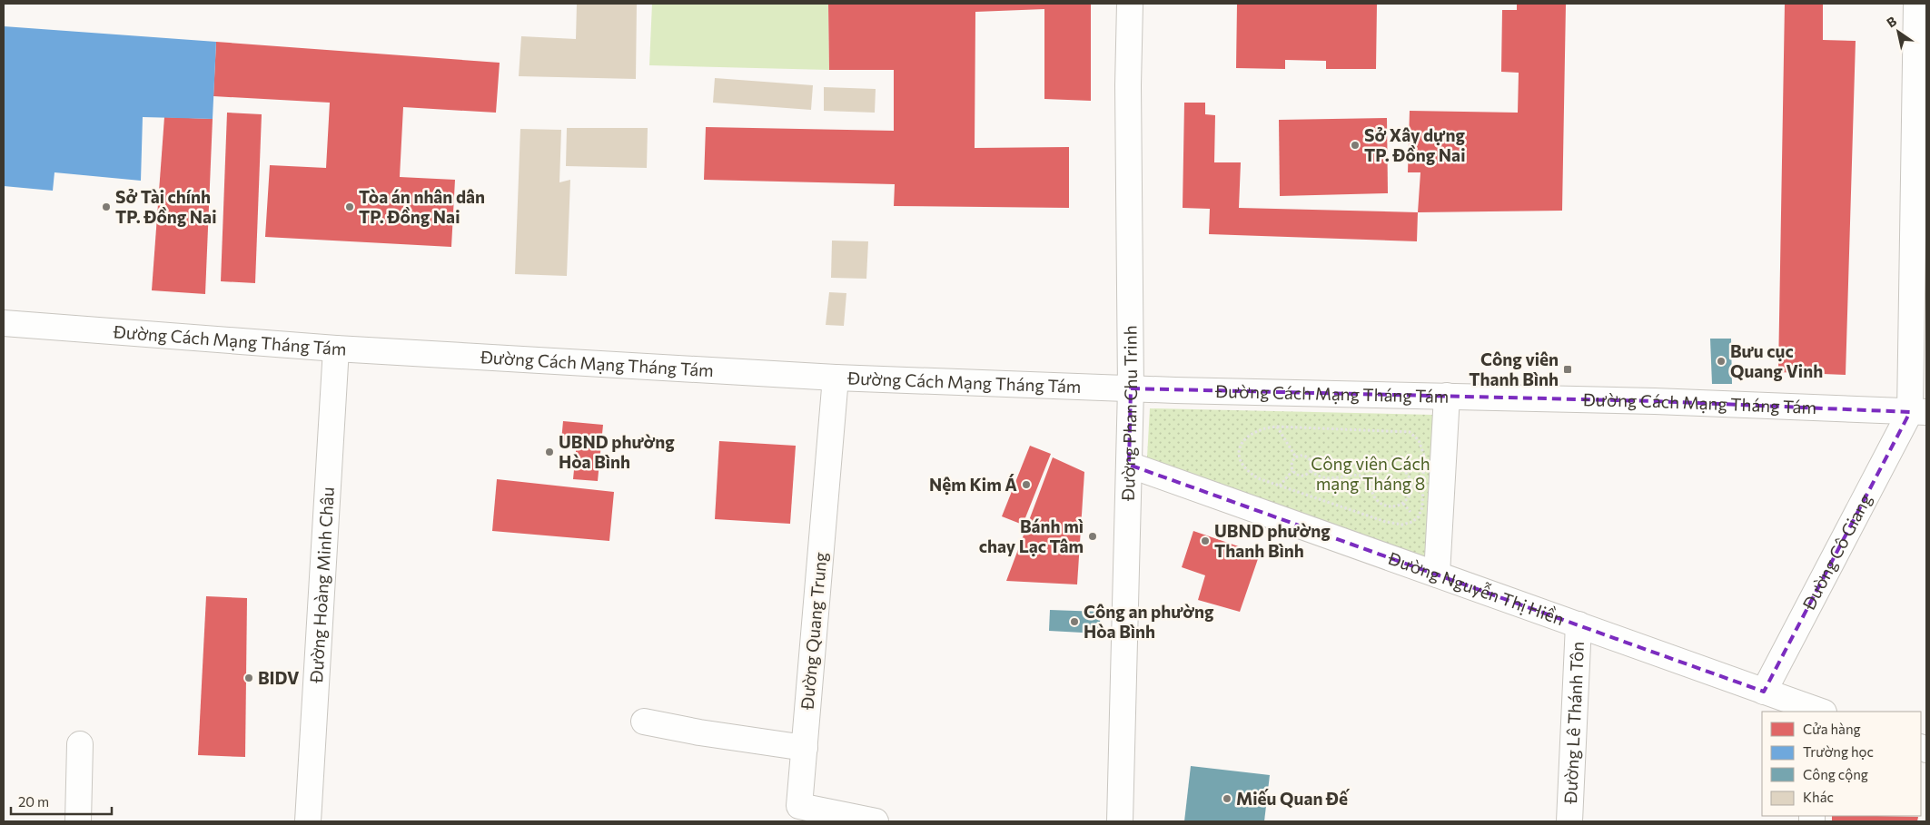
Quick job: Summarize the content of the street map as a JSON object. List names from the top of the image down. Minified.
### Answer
{"streets":{"street":["Đường Cách Mạng Tháng Tám","Đường Phan Chu Trinh","Đường Cô Giang","Đường Hoàng Minh Châu","Đường Nguyễn Thị Hiền","Đường Quang Trung","Đường Lê Thánh Tôn"]},"crossings":[["Đường Cách Mạng Tháng Tám","Đường Phan Chu Trinh"],["Đường Cách Mạng Tháng Tám","Đường Cô Giang"],["Đường Cách Mạng Tháng Tám","Đường Hoàng Minh Châu"],["Đường Cách Mạng Tháng Tám","Đường Quang Trung"],["Đường Phan Chu Trinh","Đường Nguyễn Thị Hiền"],["Đường Cô Giang","Đường Nguyễn Thị Hiền"],["Đường Nguyễn Thị Hiền","Đường Lê Thánh Tôn"]],"parks":["Công viên Cách mạng Tháng 8"],"places":{"other":["Sở Xây dựng TP. Đồng Nai","Sở Tài chính TP. Đồng Nai","Tòa án nhân dân TP. Đồng Nai","Bưu cục Quang Vinh","UBND phường Hòa Bình","Nệm Kim Á","Bánh mì chay Lạc Tâm","UBND phường Thanh Bình","Công an phường Hòa Bình","BIDV","Miếu Quan Đế"],"transit":["Công viên Thanh Bình"]},"legend":["Cửa hàng","Trường học","Công cộng","Khác"],"scale_bar":"20 m","north":"top left"}
